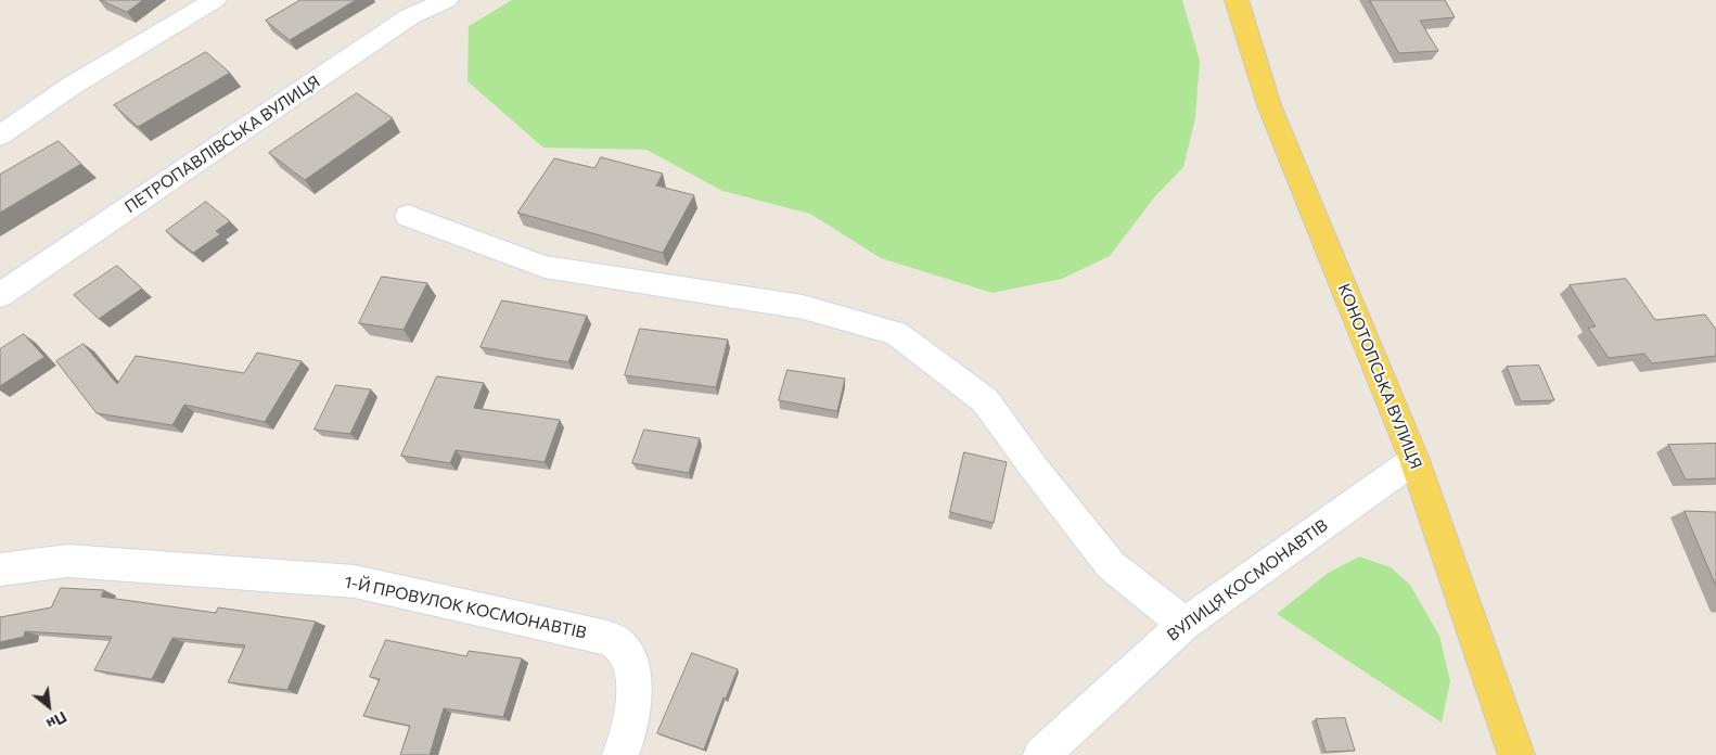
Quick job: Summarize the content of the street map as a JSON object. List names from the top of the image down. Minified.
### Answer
{"streets":{"main road":["КОНОТОПСЬКА ВУЛИЦЯ"],"street":["ПЕТРОПАВЛІВСЬКА ВУЛИЦЯ","ВУЛИЦЯ КОСМОНАВТІВ","1-Й ПРОВУЛОК КОСМОНАВТІВ"]},"crossings":[["КОНОТОПСЬКА ВУЛИЦЯ","ВУЛИЦЯ КОСМОНАВТІВ"]],"north":"bottom right"}
